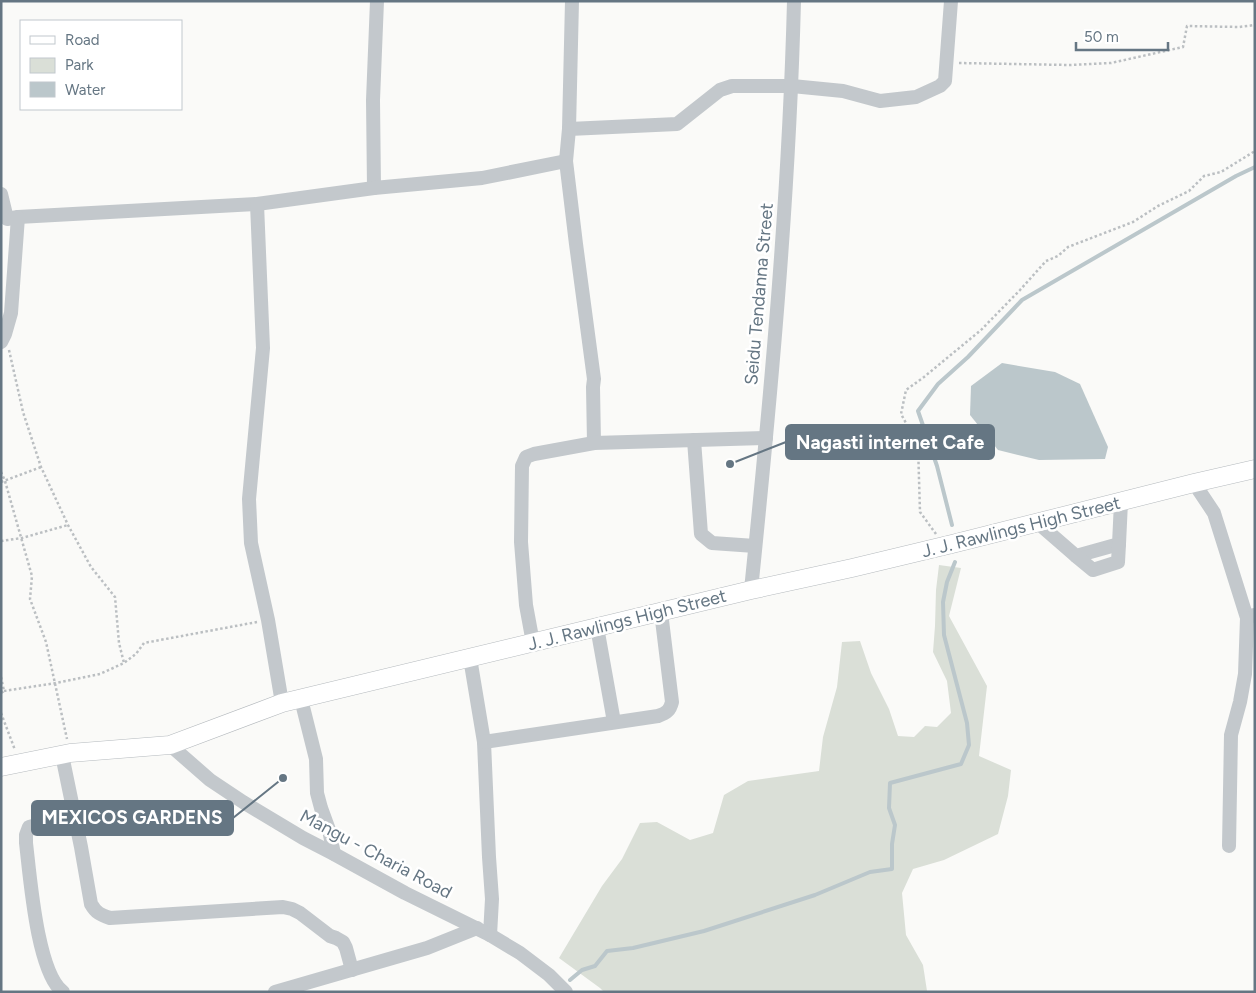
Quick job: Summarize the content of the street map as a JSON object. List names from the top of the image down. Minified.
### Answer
{"streets":{"main road":["J. J. Rawlings High Street"],"street":["Seidu Tendanna Street","Mangu - Charia Road"]},"crossings":[["Seidu Tendanna Street","J. J. Rawlings High Street"],["J. J. Rawlings High Street","Mangu - Charia Road"]],"places":["Nagasti internet Cafe","MEXICOS GARDENS"],"legend":["Road","Park","Water"],"scale_bar":"50 m"}
